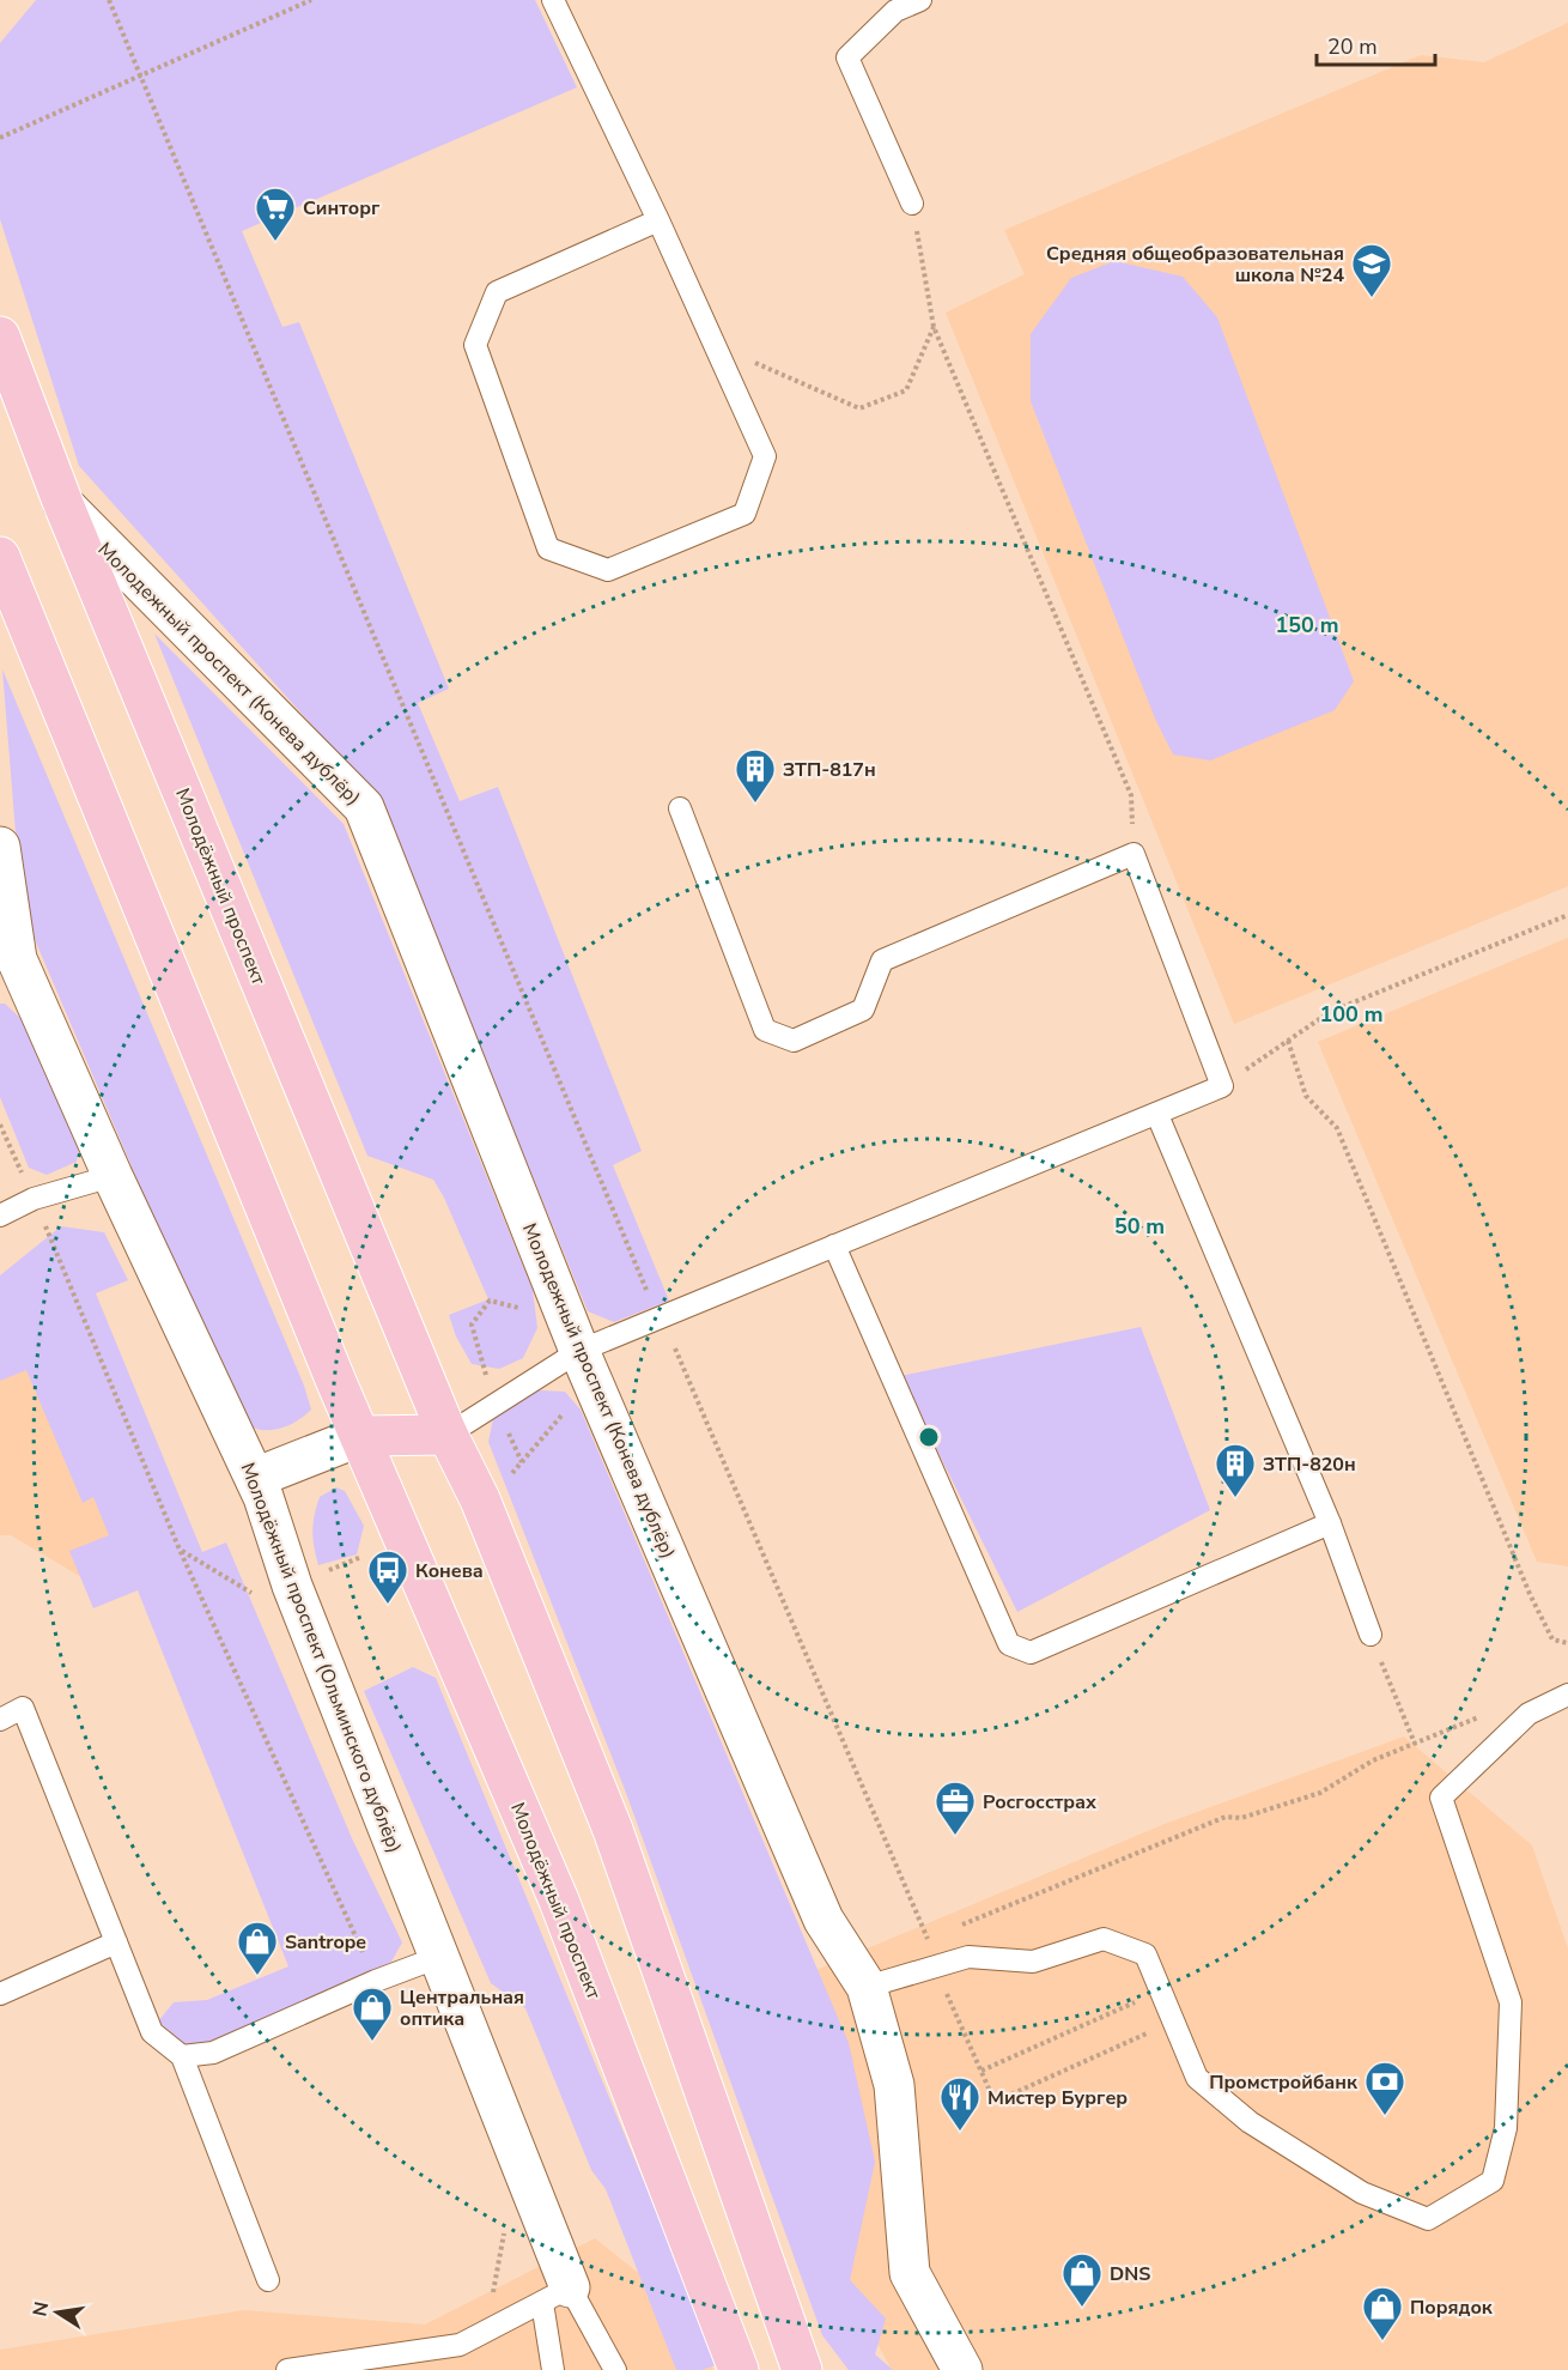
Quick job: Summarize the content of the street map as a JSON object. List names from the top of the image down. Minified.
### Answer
{"streets":{"main road":["Молодёжный проспект"],"street":["Молодежный проспект (Конева дублёр)","Молодёжный проспект (Ольминского дублёр)"]},"crossings":[["Молодежный проспект (Конева дублёр)","Молодёжный проспект"]],"places":{"supermarket":["Синторг"],"school or university":["Средняя общеобразовательная школа №24"],"building":["ЗТП-817н","ЗТП-820н"],"bus stop":["Конева"],"office":["Росгосстрах"],"shop":["Santrope","Центральная оптика","DNS","Порядок"],"bank":["Промстройбанк"],"restaurant":["Мистер Бургер"]},"scale_bar":"20 m","north":"left","rings":["150 m","100 m","50 m"]}
